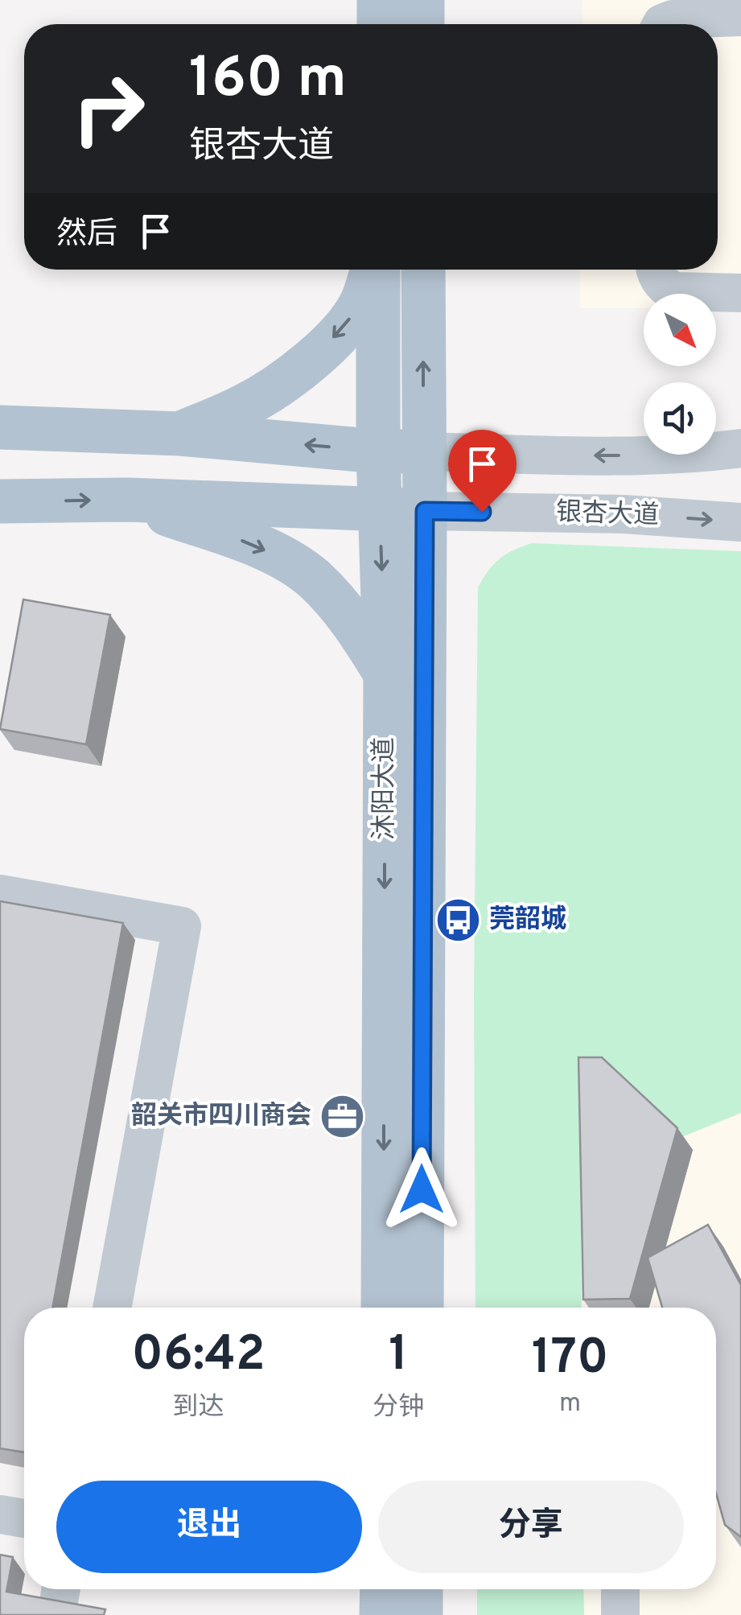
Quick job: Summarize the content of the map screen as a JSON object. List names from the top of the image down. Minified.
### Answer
{"streets":{"main road":["沐阳大道"],"street":["银杏大道"]},"crossings":[["银杏大道","沐阳大道"]],"places":{"bus stop":["莞韶城"],"office":["韶关市四川商会"]},"north":"bottom right","page":{"turn":["160 m","银杏大道"],"then":"然后","eta":["06:42","到达","1","分钟","170","m"],"buttons":["退出","分享"]}}
